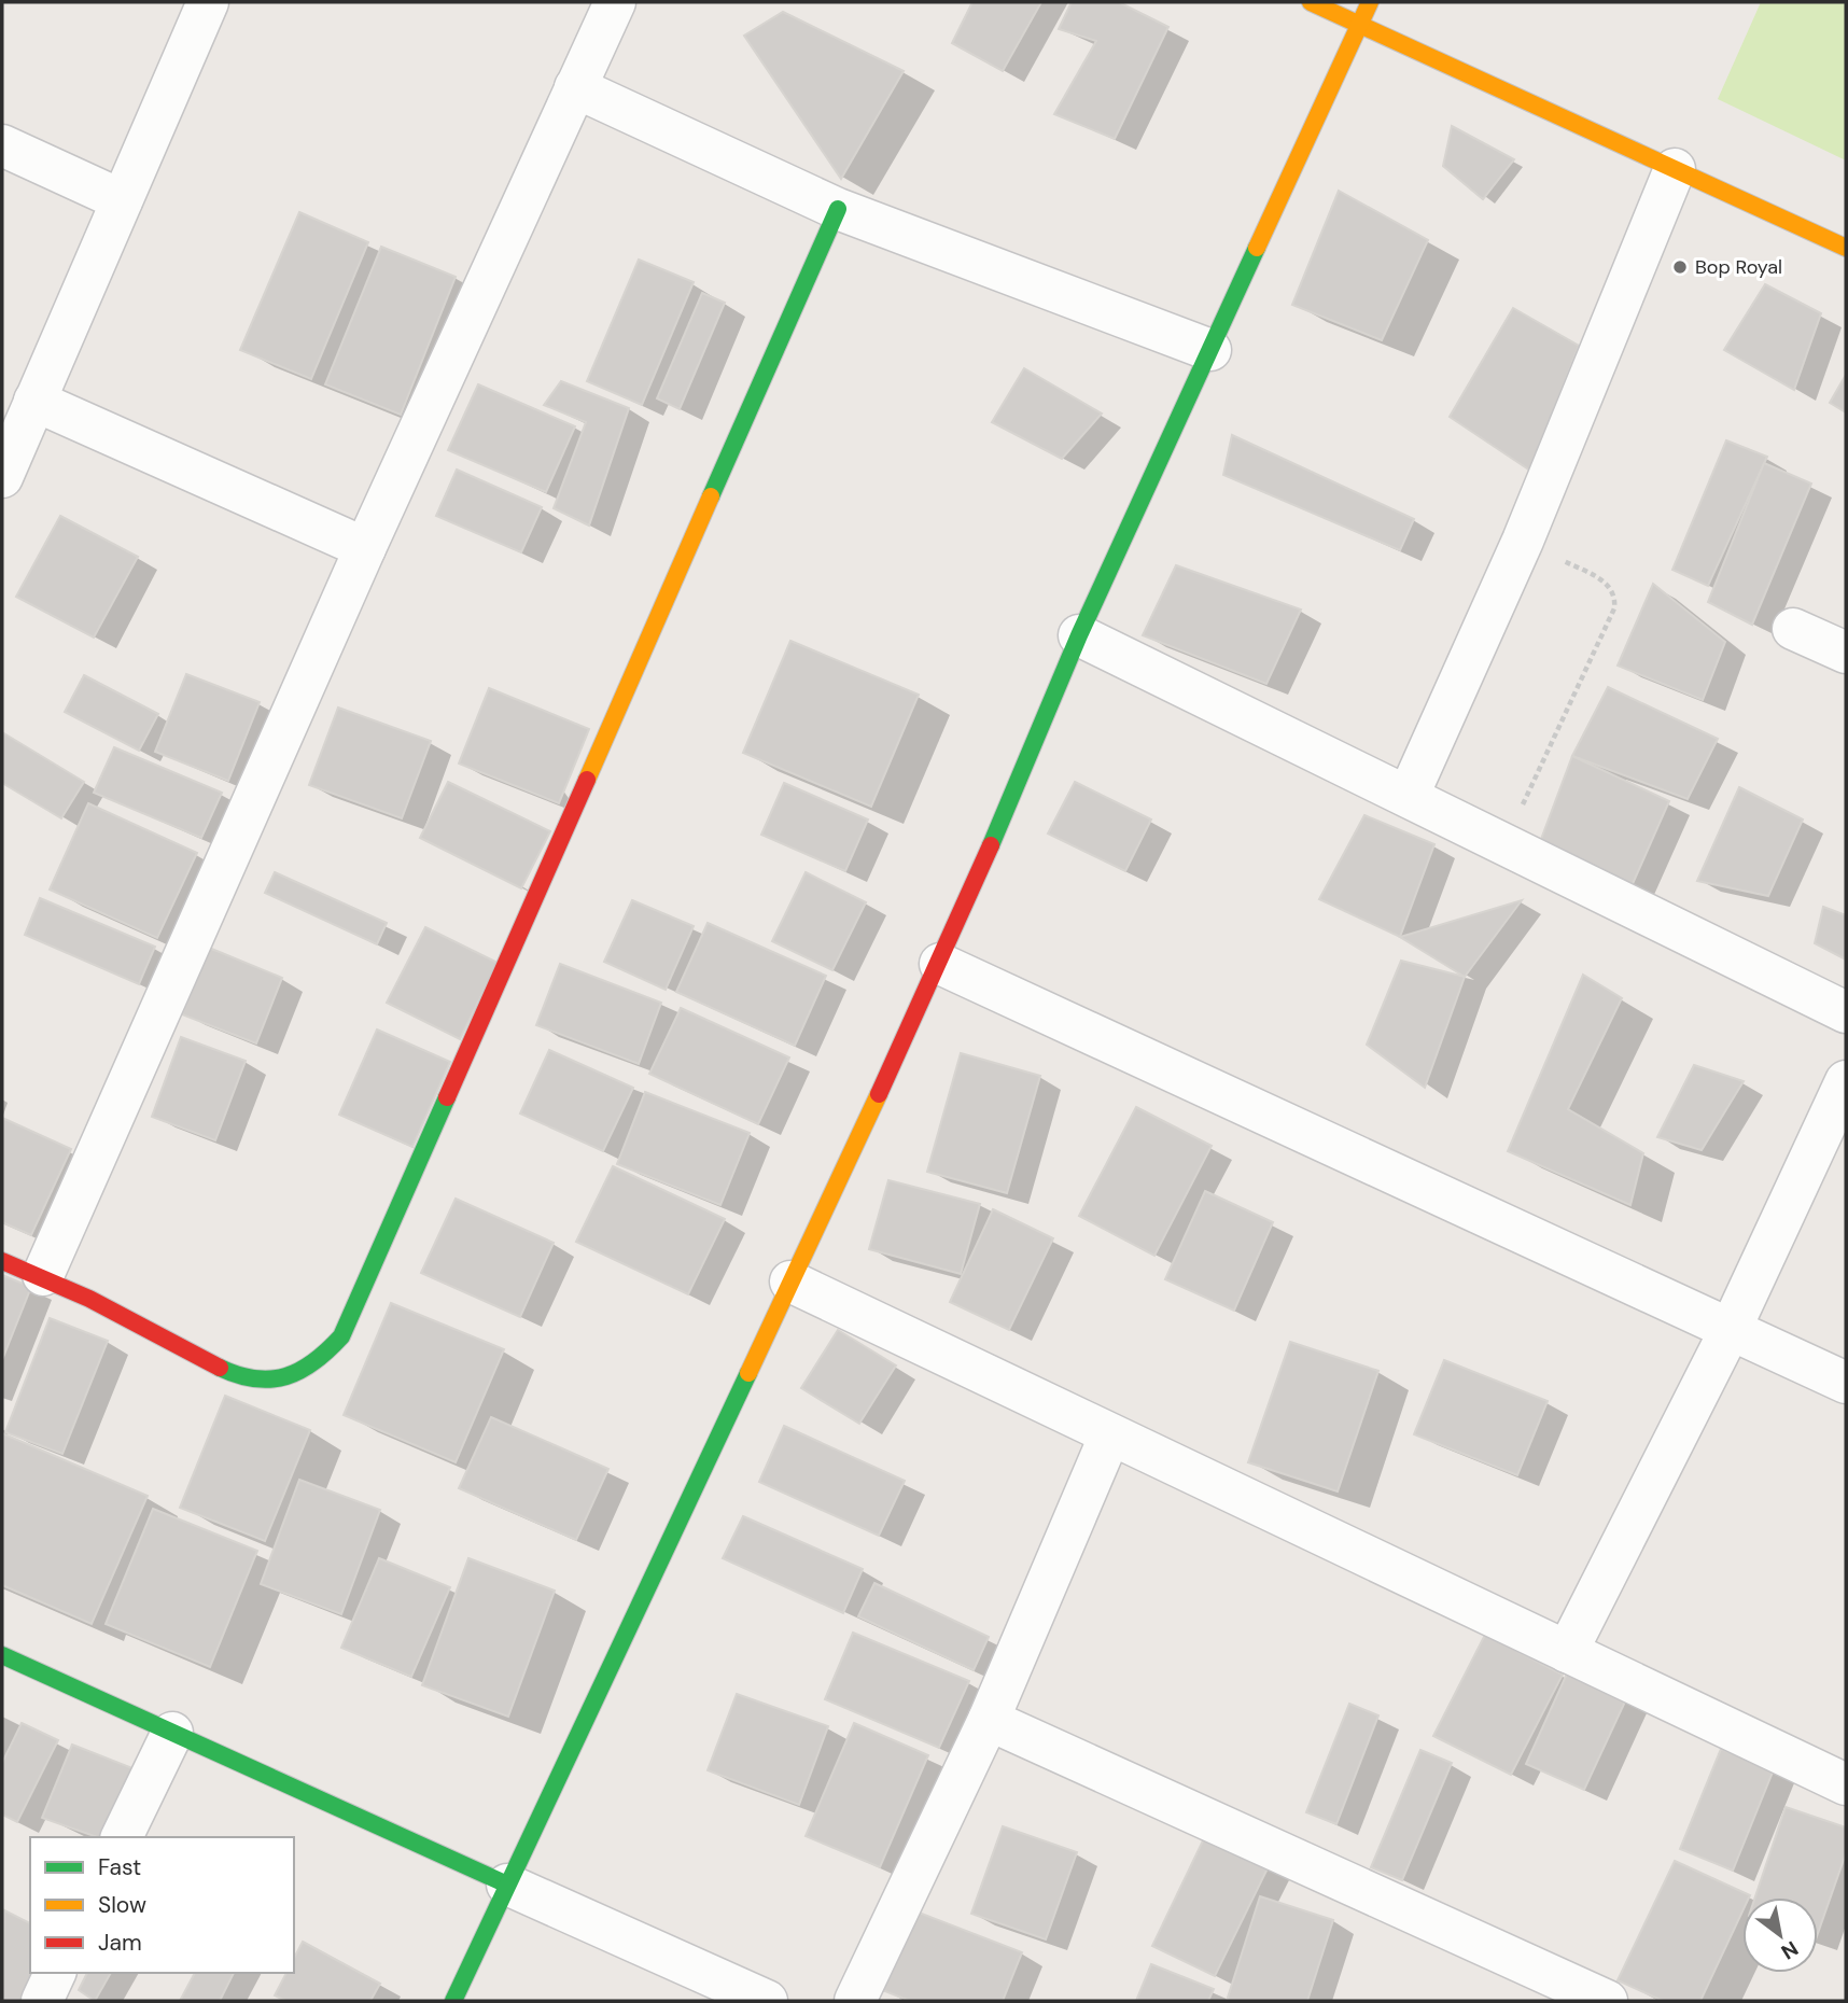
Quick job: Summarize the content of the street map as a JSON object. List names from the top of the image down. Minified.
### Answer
{"places":["Bop Royal"],"legend":["Fast","Slow","Jam"],"north":"bottom right"}
